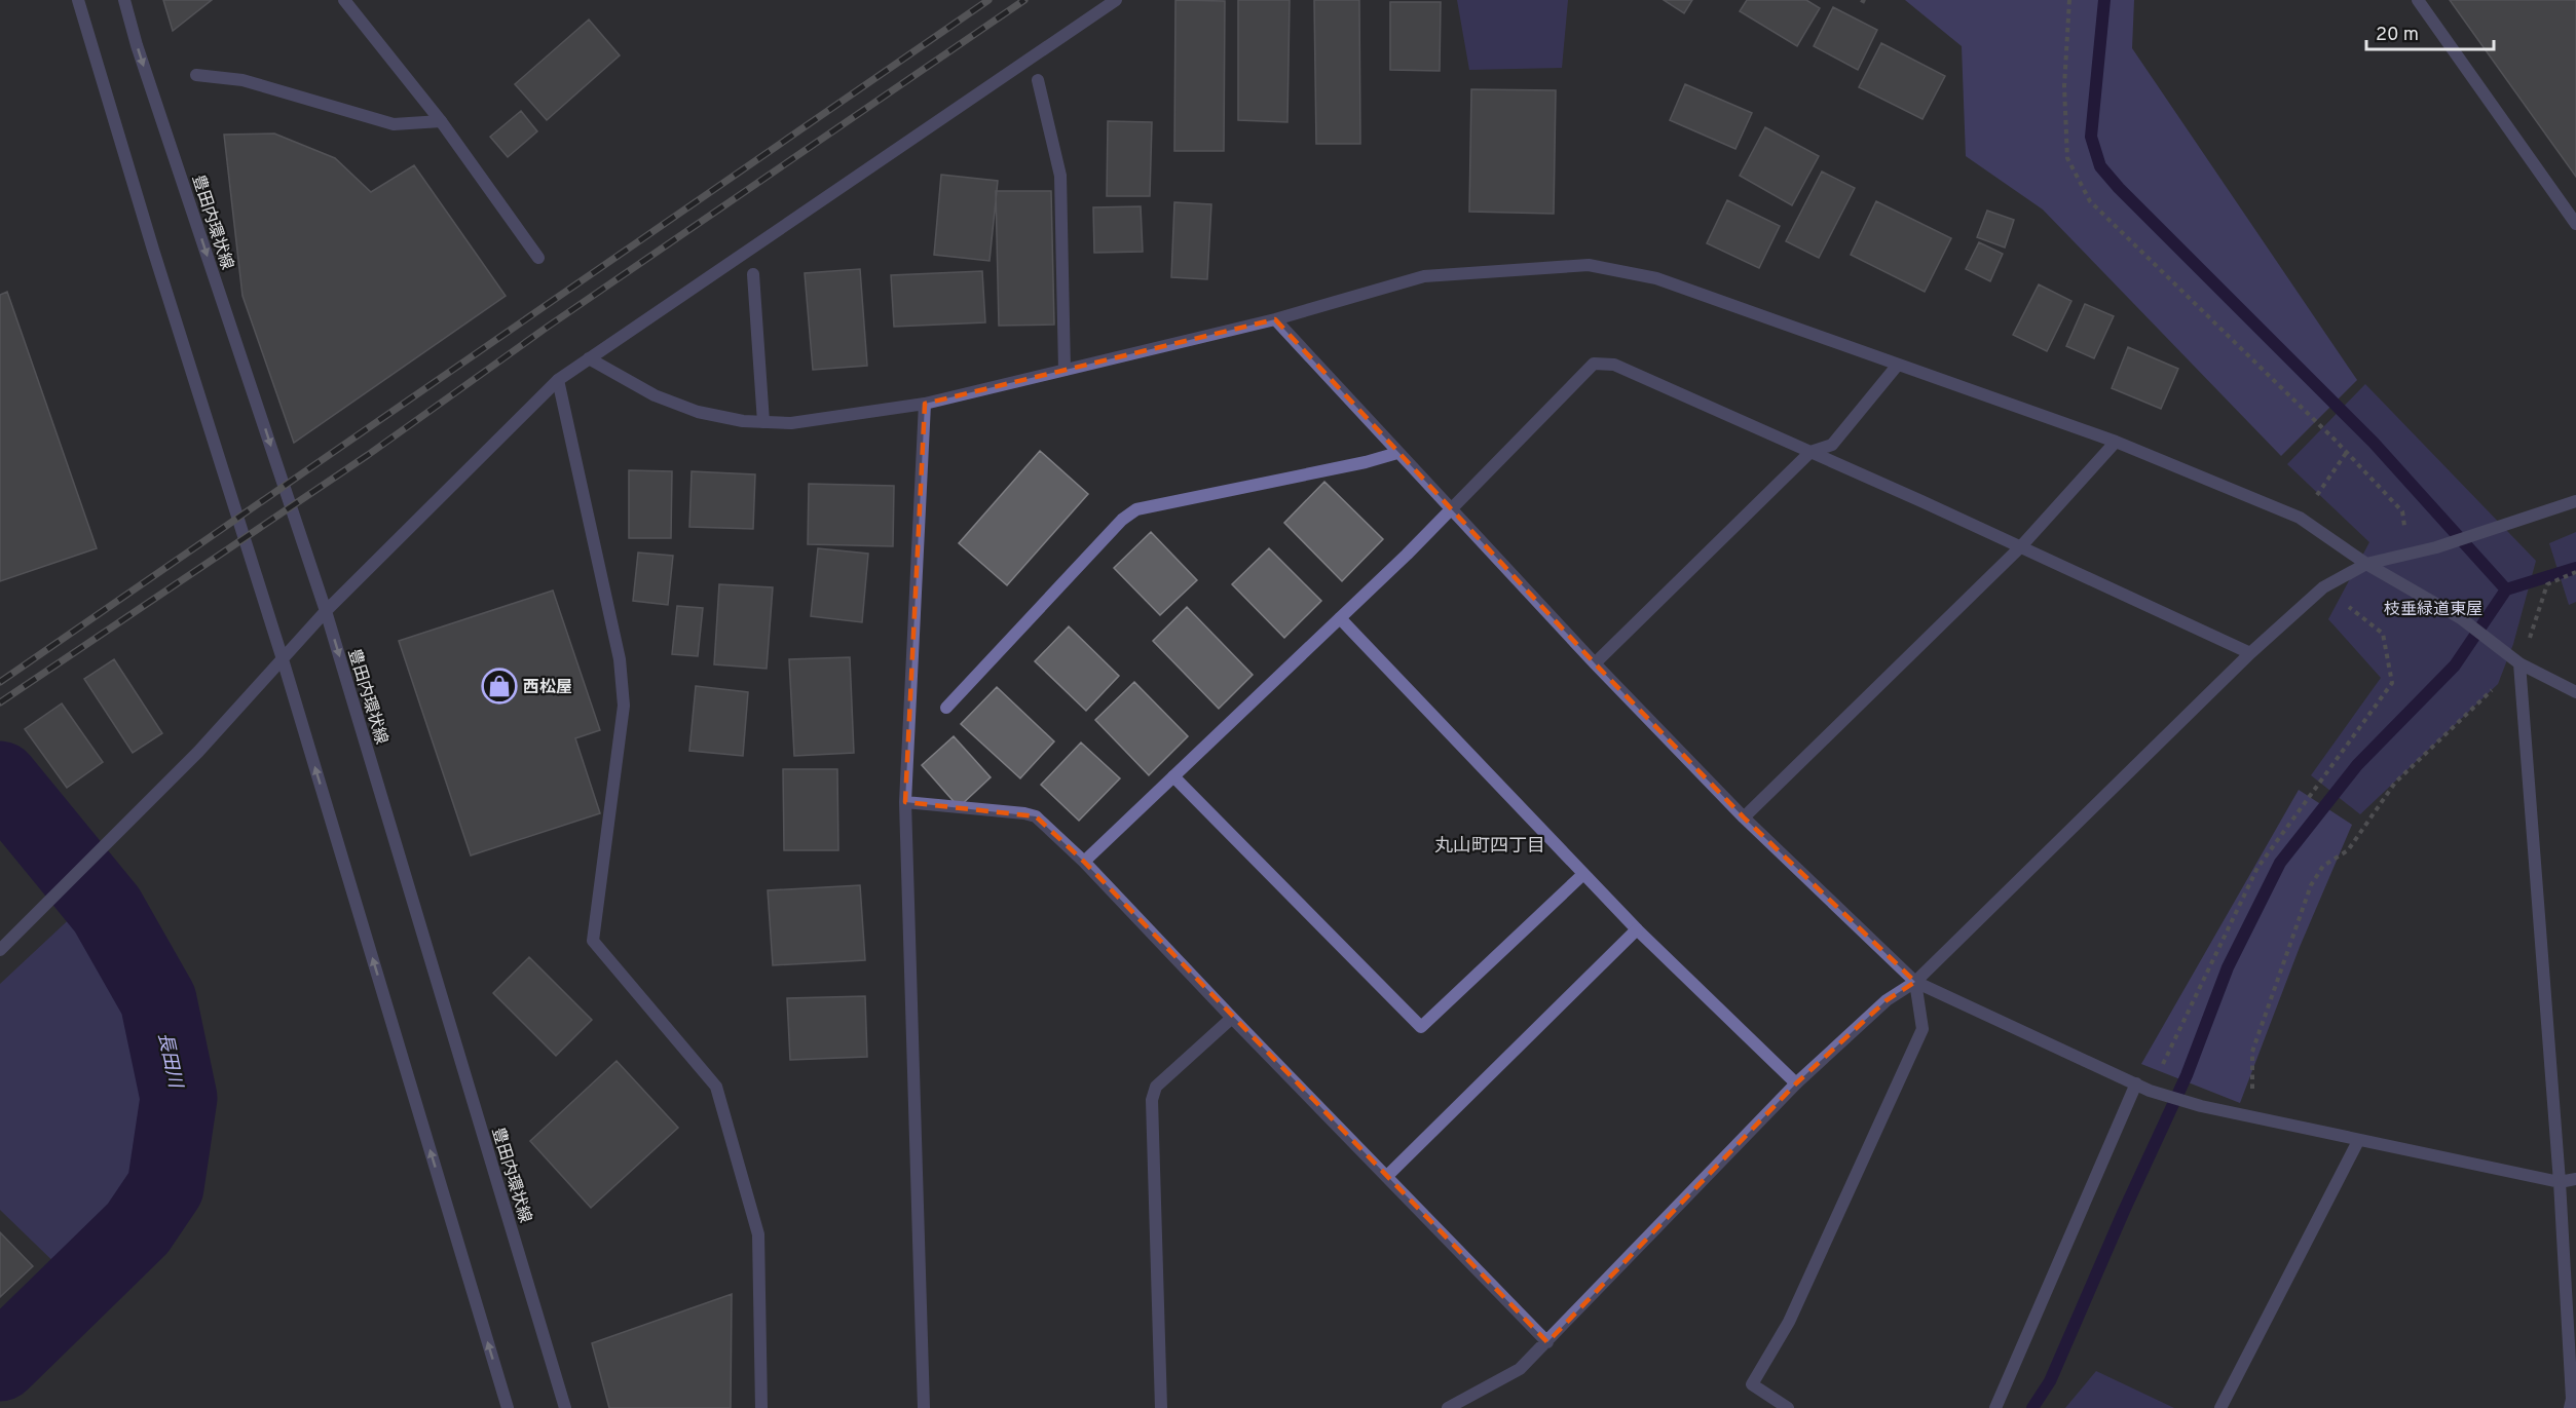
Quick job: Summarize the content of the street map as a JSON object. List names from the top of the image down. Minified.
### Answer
{"streets":{"street":["豊田内環状線"]},"districts":["丸山町四丁目"],"water":["長田川"],"parks":["枝垂緑道東屋"],"places":{"shop":["西松屋"]},"scale_bar":"20 m"}
